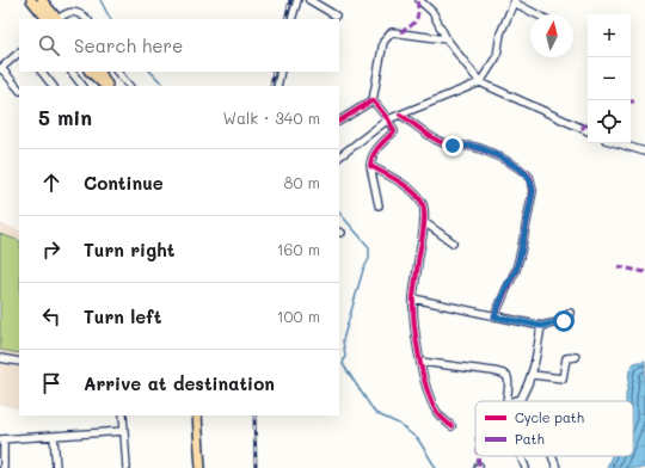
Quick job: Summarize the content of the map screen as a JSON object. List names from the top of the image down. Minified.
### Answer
{"legend":["Cycle path","Path"],"north":"top","page":{"map_buttons":["+","−"],"search":"Search here","heading":["5 min","Walk · 340 m"],"list":[["Continue","80 m"],["Turn right","160 m"],["Turn left","100 m"],"Arrive at destination"]}}
